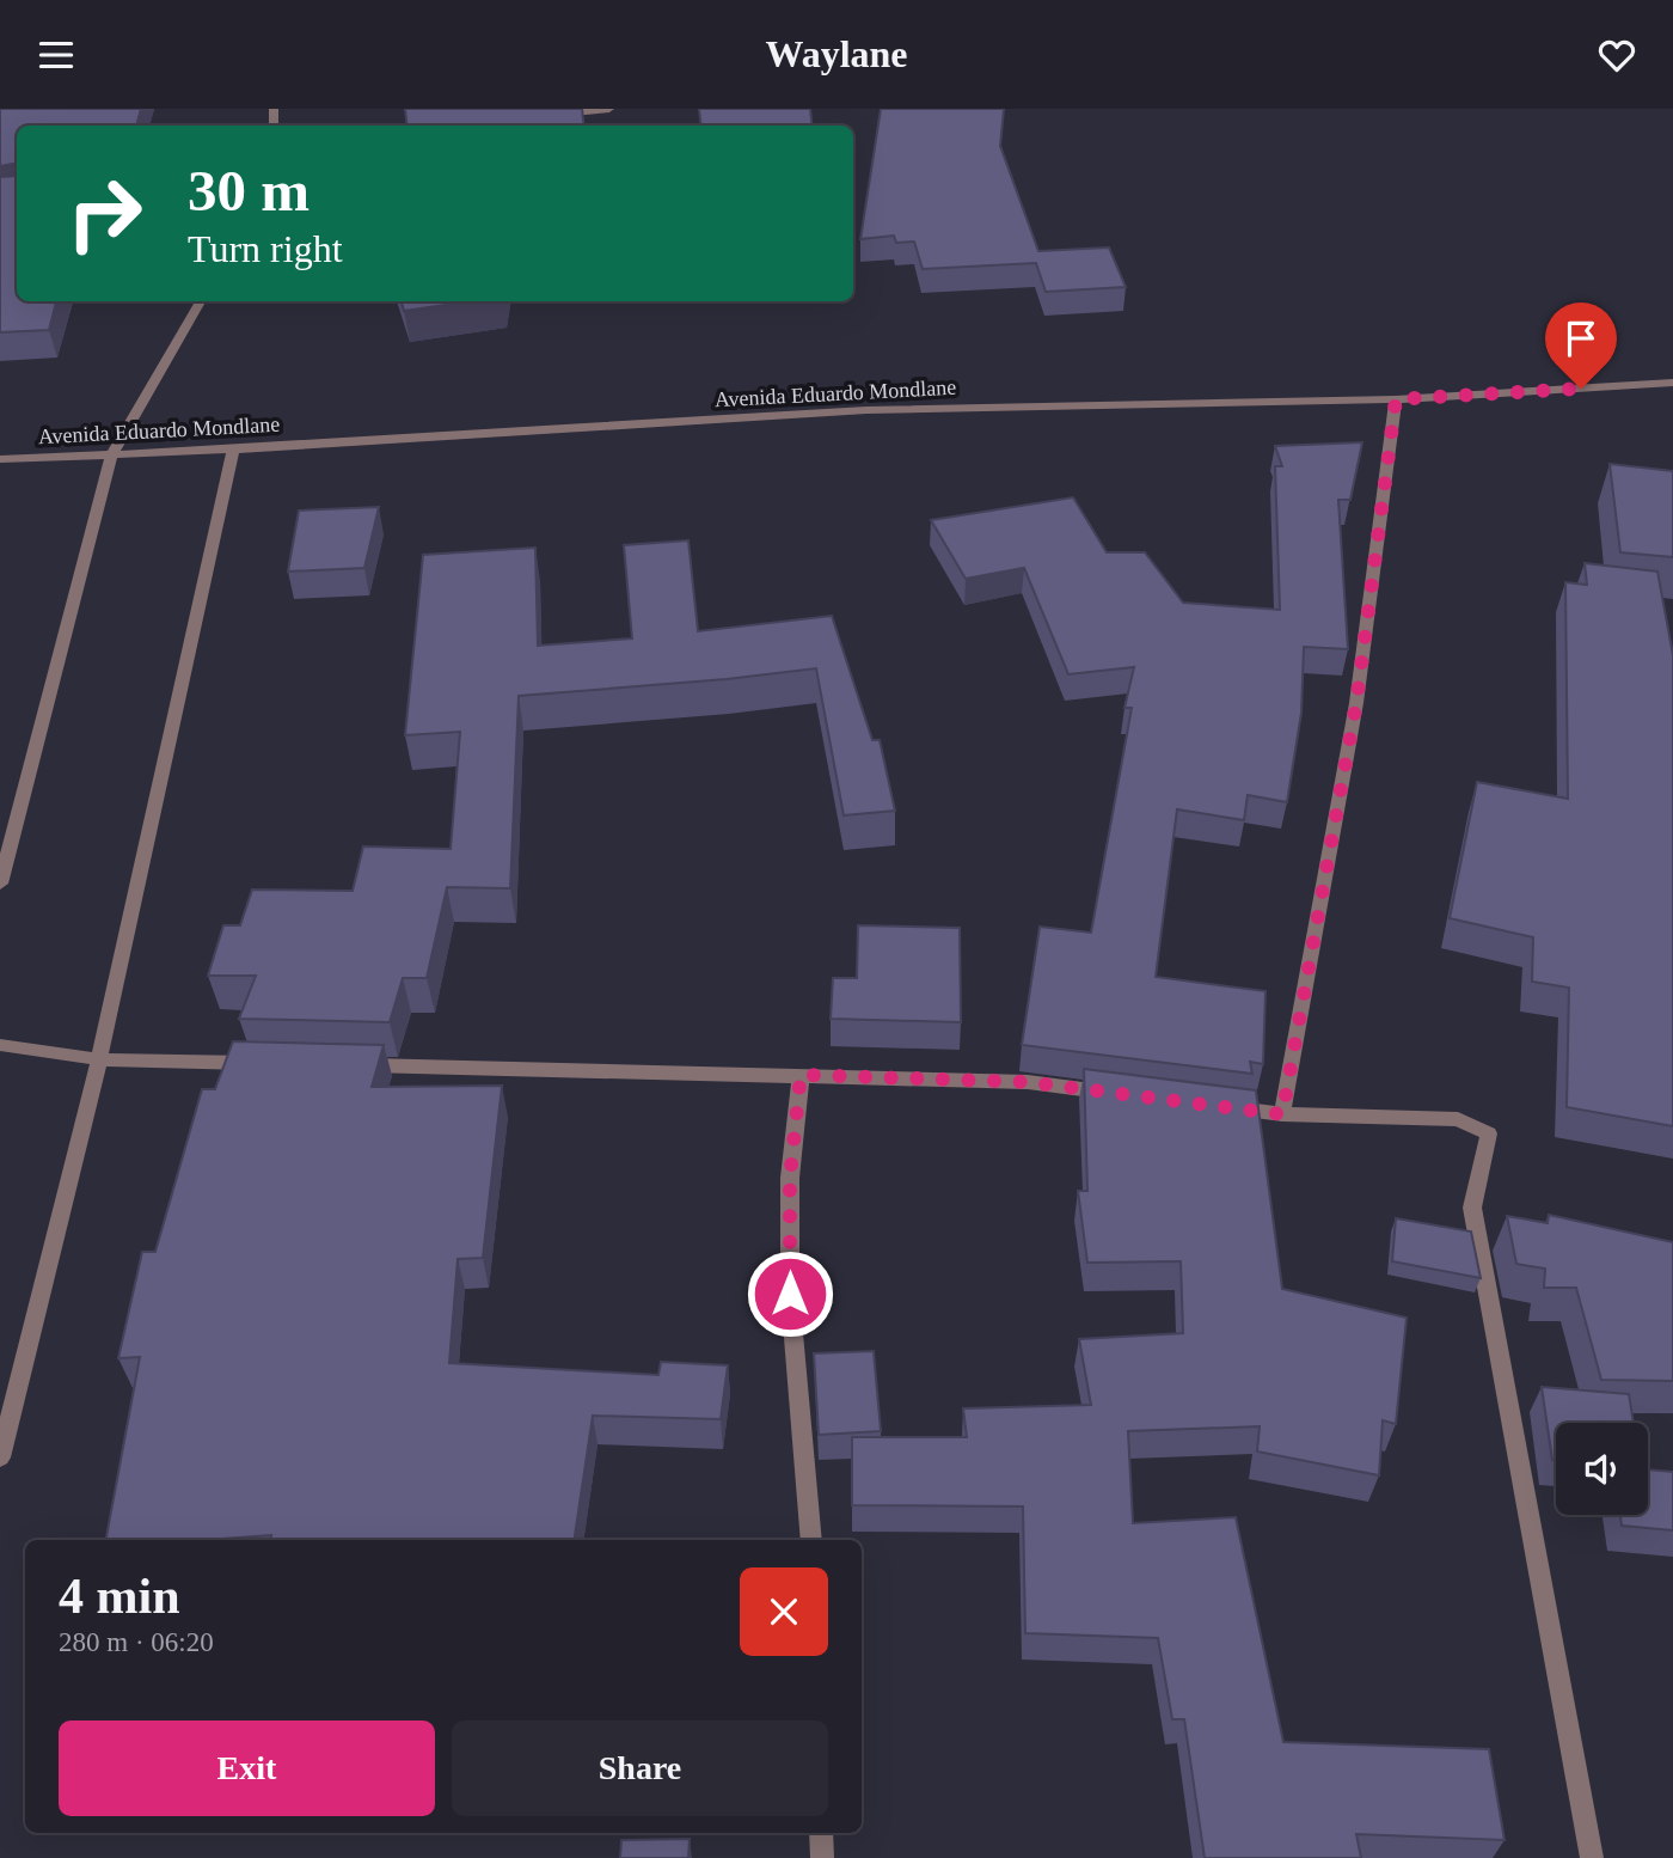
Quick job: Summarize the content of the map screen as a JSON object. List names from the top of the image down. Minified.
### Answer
{"streets":{"street":["Avenida Eduardo Mondlane"]},"page":{"header":"Waylane","turn":["30 m","Turn right"],"heading":["4 min","280 m · 06:20"],"buttons":["Exit","Share"]}}
